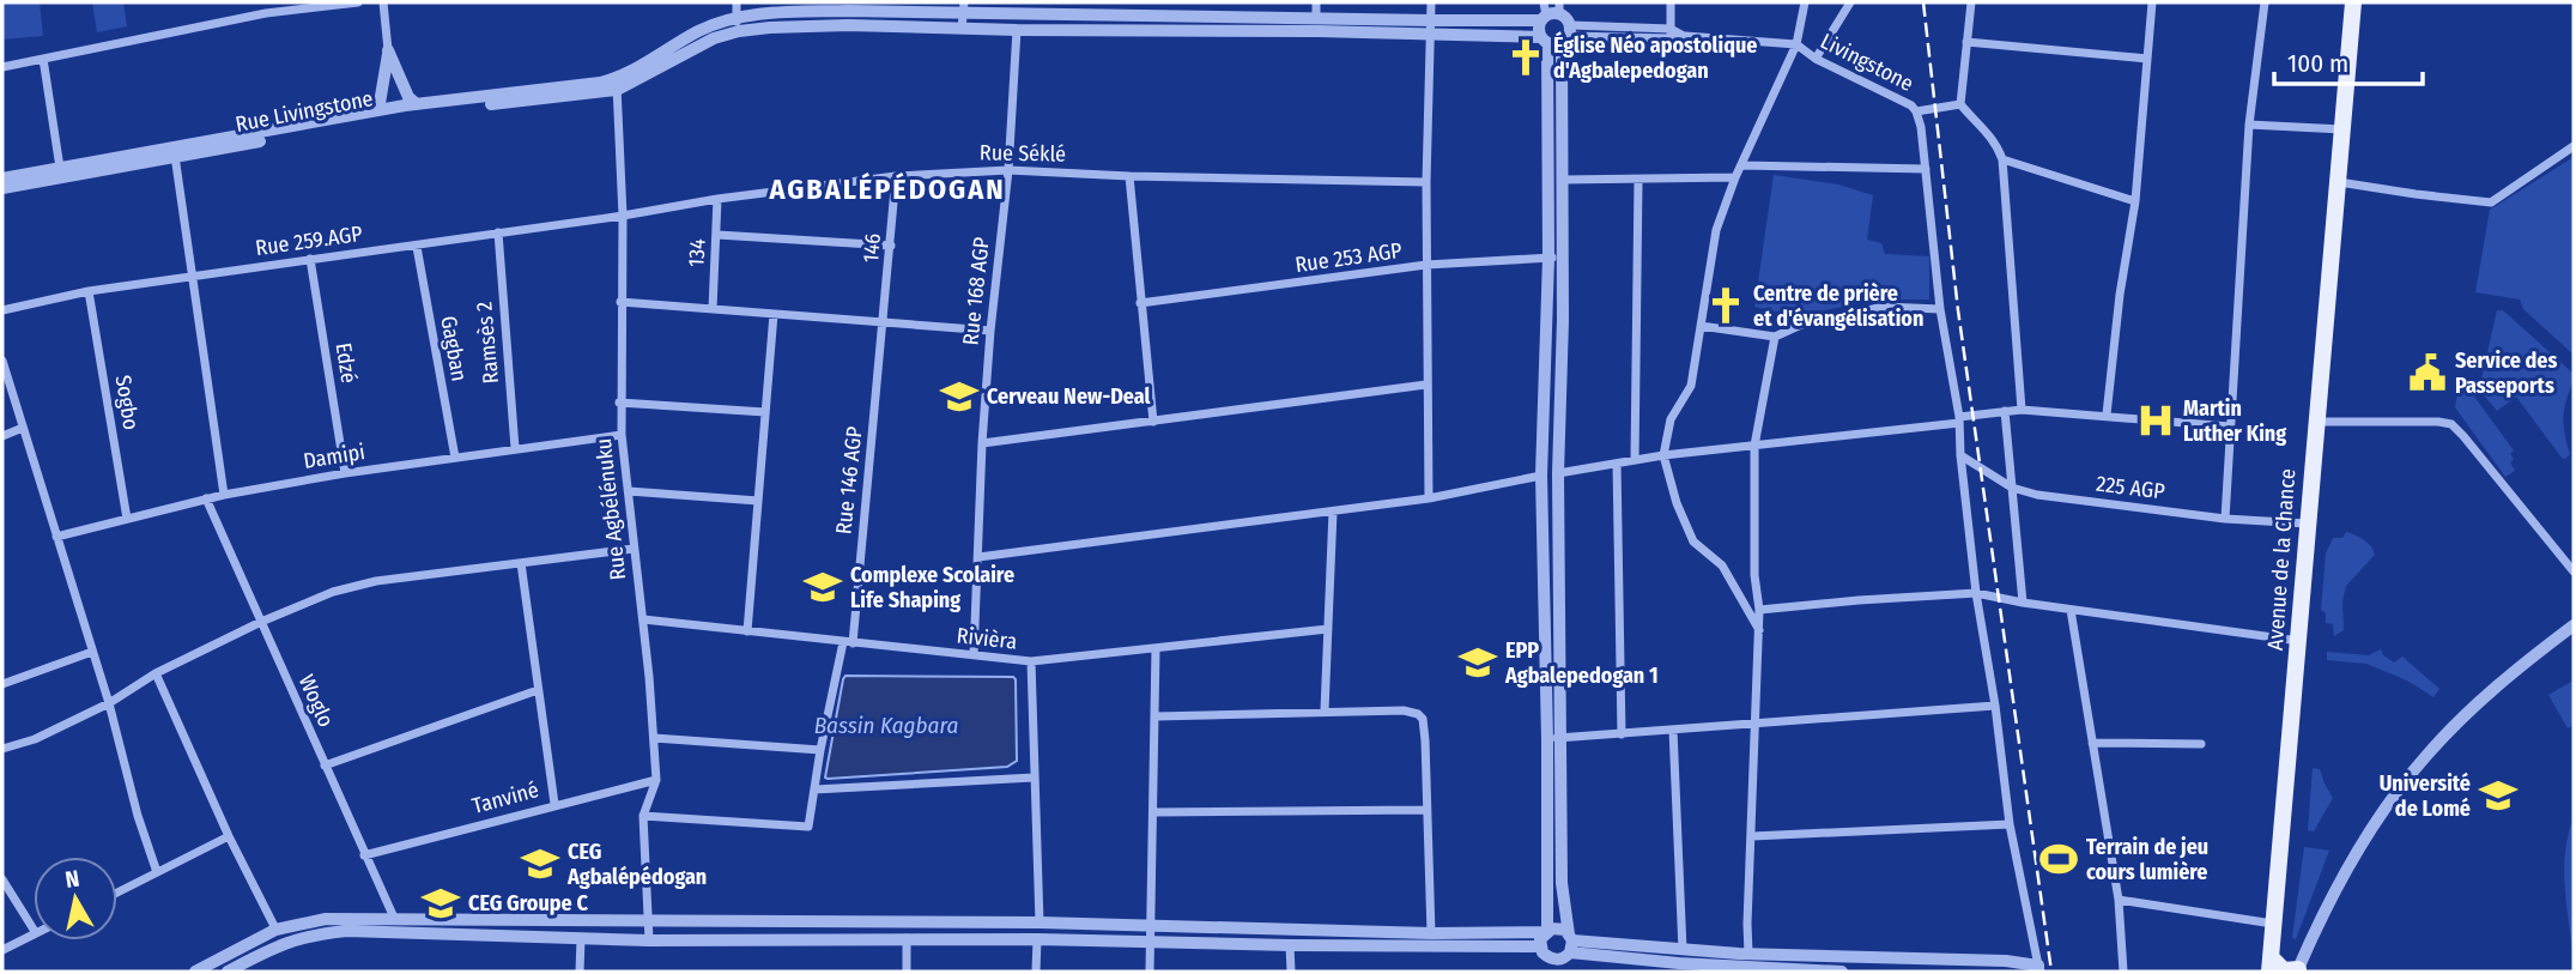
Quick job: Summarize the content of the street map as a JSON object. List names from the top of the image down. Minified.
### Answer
{"streets":{"main road":["Avenue de la Chance"],"street":["Livingstone","Rue Livingstone","Rue Séklé","Rue 259.AGP","146","134","Rue 253 AGP","Rue 168 AGP","Ramsès 2","Gagban","Edzé","Sogbo","Damipi","Rue 146 AGP","225 AGP","Rue Agbélénuku","Rivièra","Woglo","Tanviné"]},"crossings":[["Livingstone","225 AGP"],["Rue Livingstone","Rue Agbélénuku"],["Rue Séklé","Rue 259.AGP"],["Rue Séklé","146"],["Rue Séklé","134"],["Rue Séklé","Rue 168 AGP"],["Rue Séklé","Rue Agbélénuku"],["Rue 259.AGP","Ramsès 2"],["Rue 259.AGP","Gagban"],["Rue 259.AGP","Edzé"],["Rue 259.AGP","Sogbo"],["Rue 259.AGP","Rue Agbélénuku"],["146","Rue 146 AGP"],["Rue 168 AGP","Rivièra"],["Ramsès 2","Damipi"],["Gagban","Damipi"],["Edzé","Damipi"],["Sogbo","Damipi"],["Damipi","Rue Agbélénuku"],["Damipi","Woglo"],["Rue 146 AGP","Rivièra"],["225 AGP","Avenue de la Chance"],["Rue Agbélénuku","Rivièra"],["Rue Agbélénuku","Tanviné"],["Woglo","Tanviné"]],"districts":["AGBALÉPÉDOGAN"],"water":["Bassin Kagbara"],"places":{"church":["Église Néo apostolique d'Agbalepedogan","Centre de prière et d'évangélisation"],"public building":["Service des Passeports"],"school or university":["Cerveau New-Deal","Complexe Scolaire Life Shaping","EPP Agbalepedogan 1","Université de Lomé","CEG Agbalépédogan","CEG Groupe C"],"hospital":["Martin Luther King"],"sports":["Terrain de jeu cours lumière"]},"scale_bar":"100 m","north":"top"}
